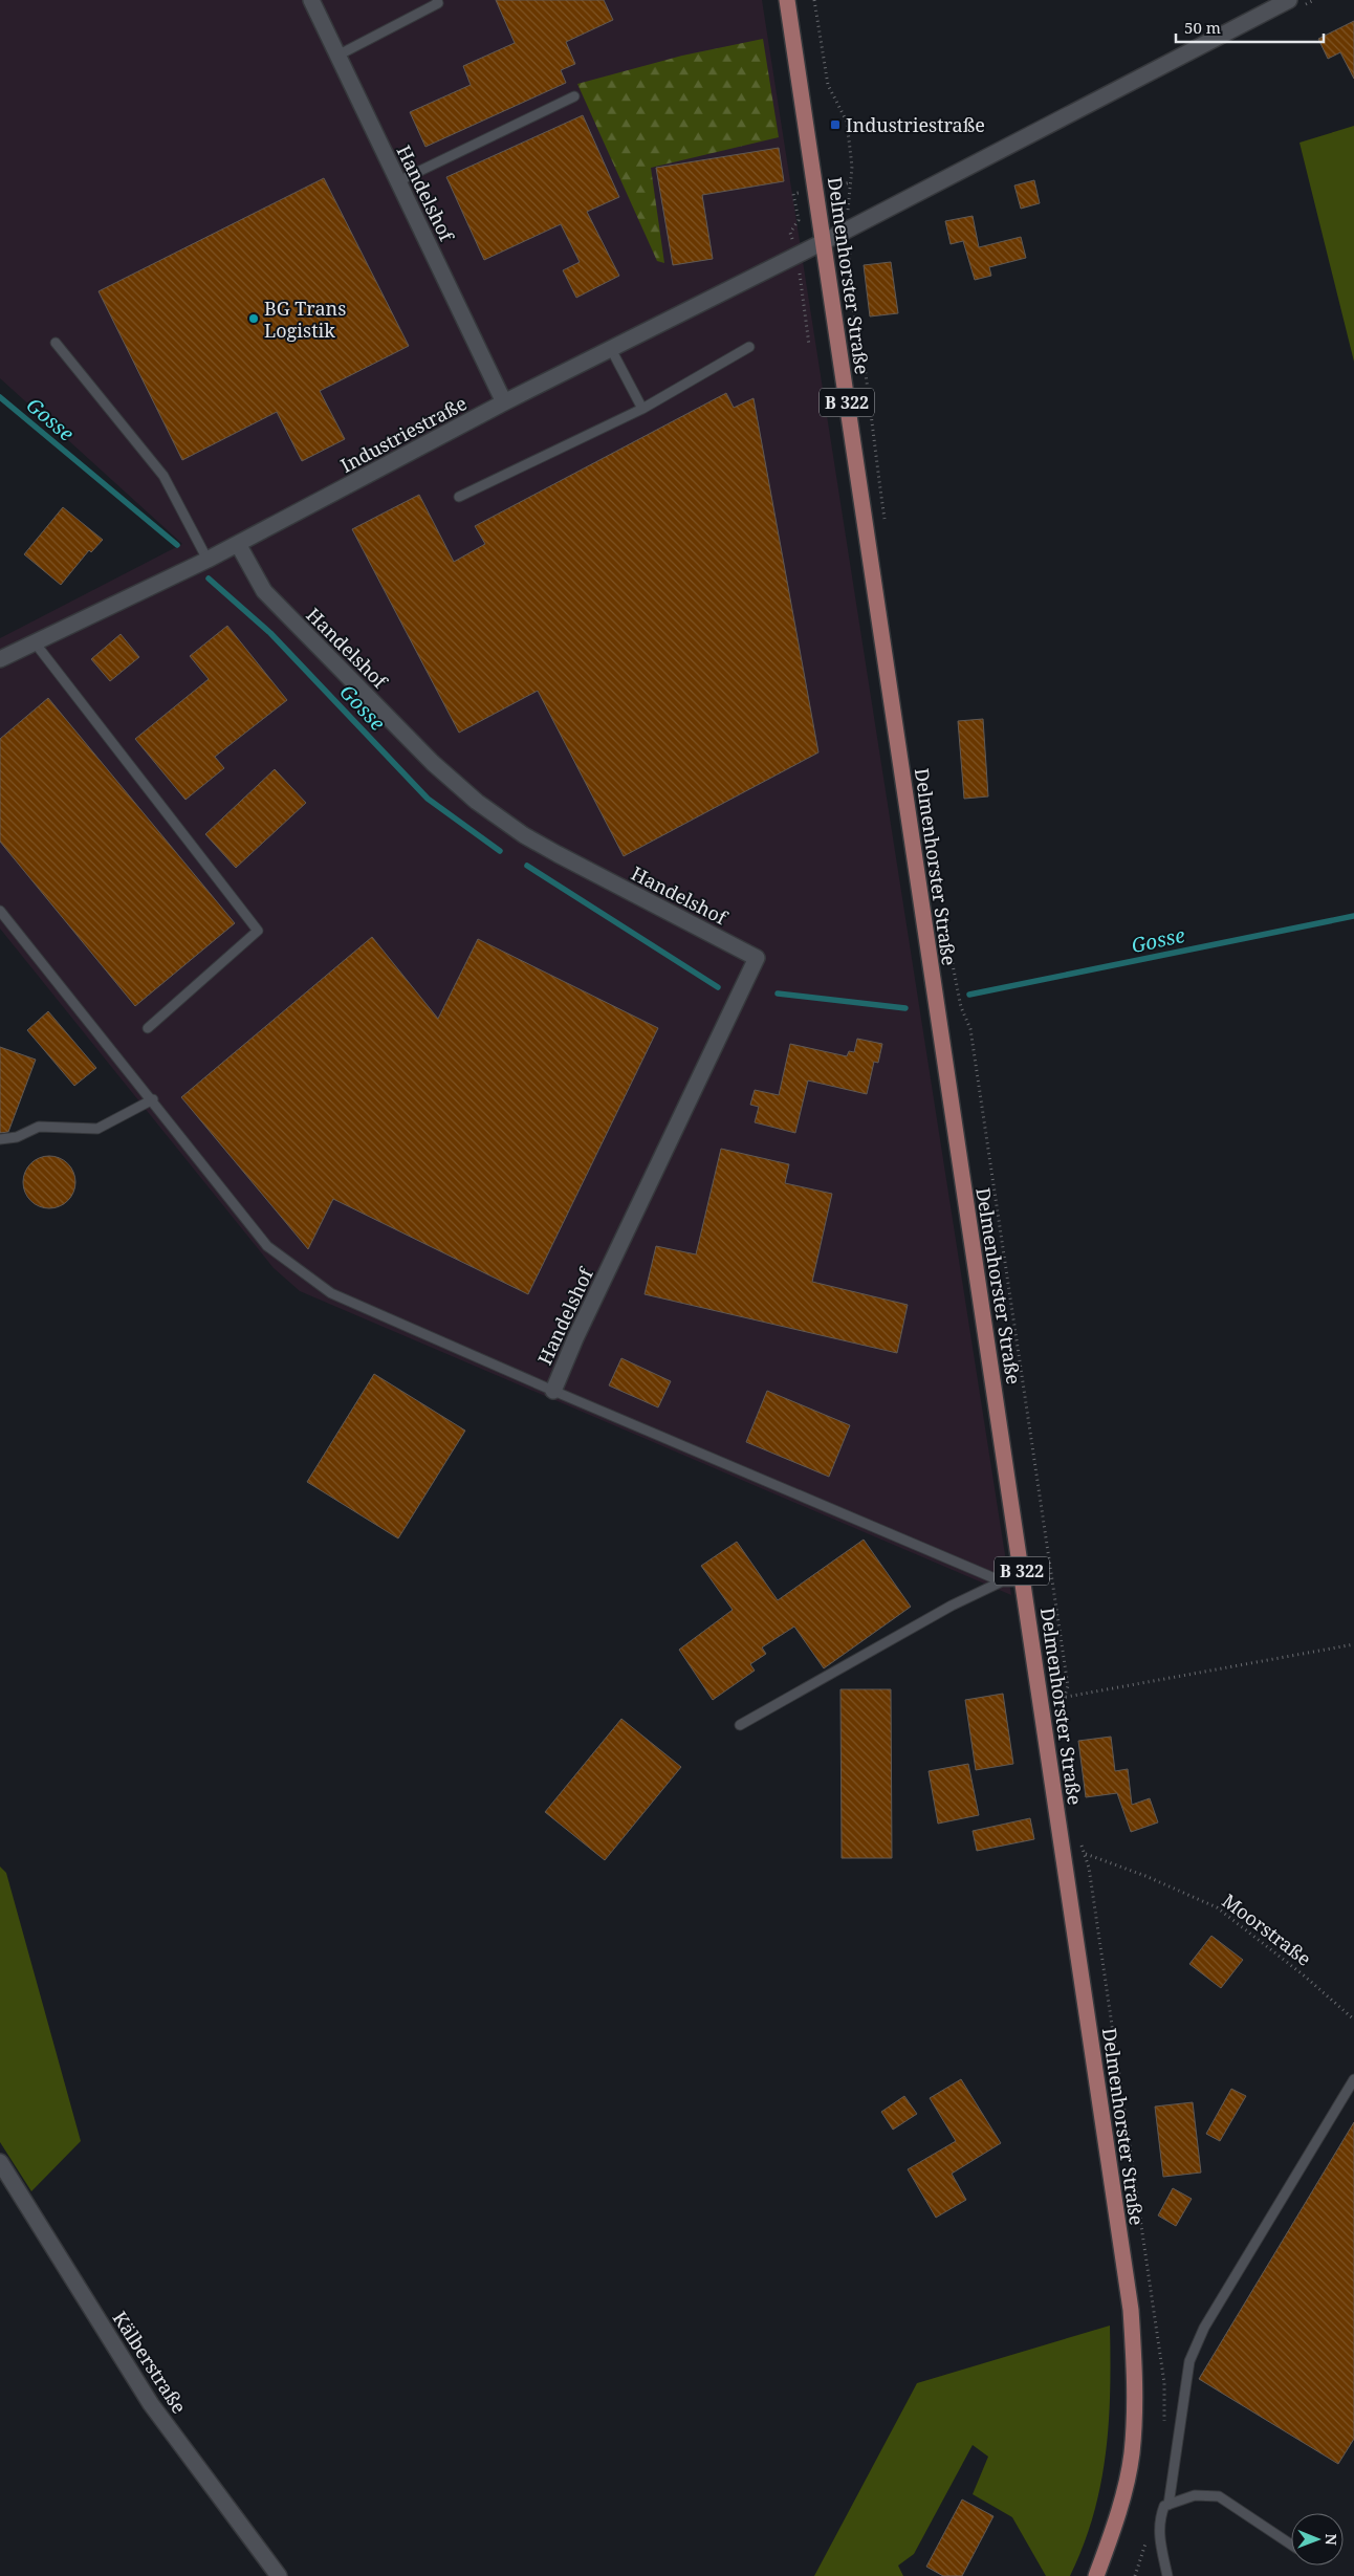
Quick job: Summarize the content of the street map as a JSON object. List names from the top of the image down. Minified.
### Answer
{"streets":{"main road":["Delmenhorster Straße","B 322"],"street":["Handelshof","Industriestraße","Kälberstraße"],"path":["Moorstraße"]},"crossings":[["Handelshof","Industriestraße"],["Delmenhorster Straße","Industriestraße"],["Delmenhorster Straße","Moorstraße"]],"water":["Gosse"],"places":{"transit":["Industriestraße"],"other":["BG Trans Logistik"]},"scale_bar":"50 m","north":"right"}
